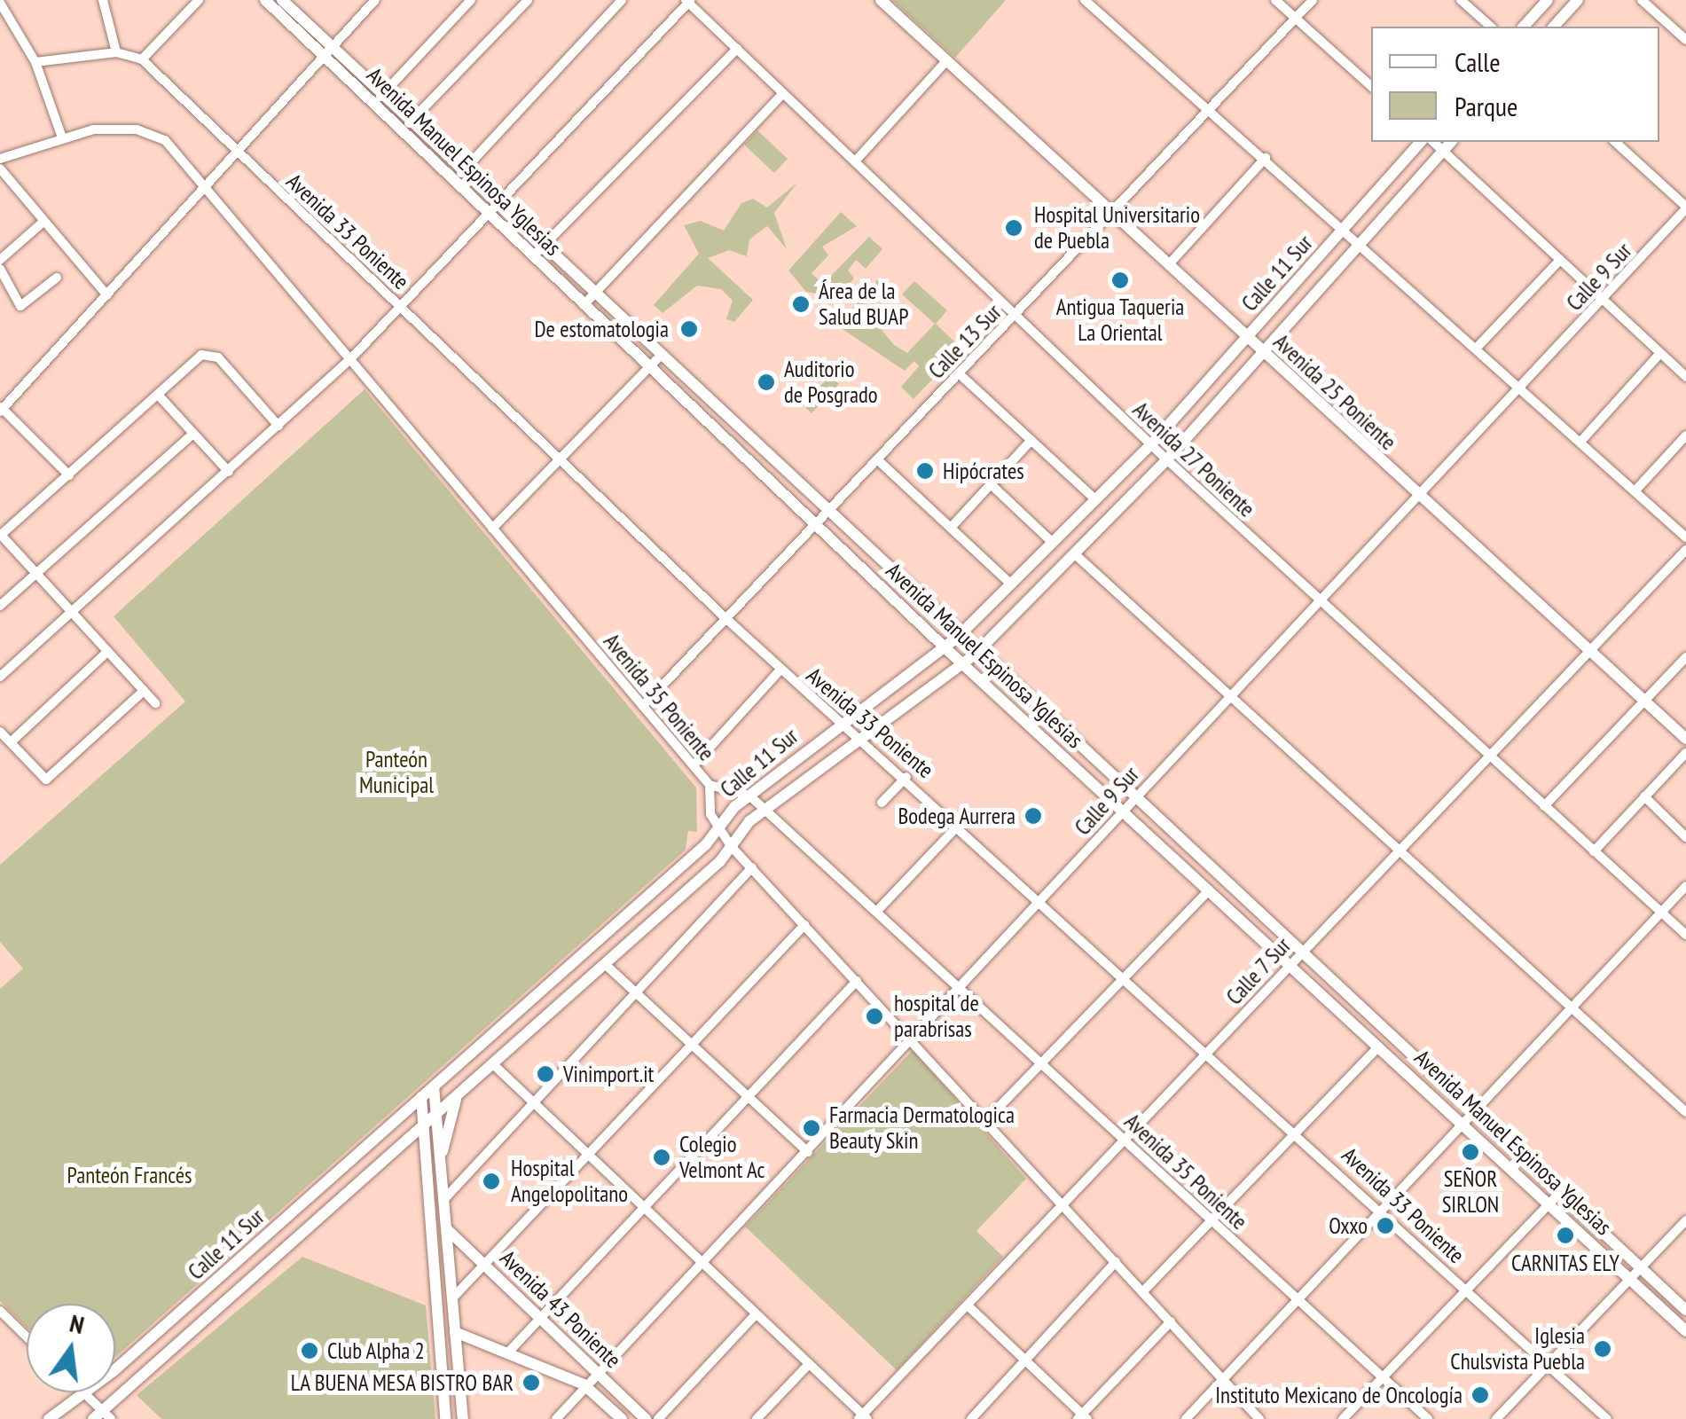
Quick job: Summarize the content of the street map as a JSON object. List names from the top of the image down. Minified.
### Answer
{"streets":{"main road":["Avenida Manuel Espinosa Yglesias","Calle 11 Sur","Avenida 25 Poniente","Avenida 43 Poniente"],"street":["Avenida 33 Poniente","Calle 9 Sur","Calle 13 Sur","Avenida 27 Poniente","Avenida 35 Poniente","Calle 7 Sur"]},"crossings":[["Avenida Manuel Espinosa Yglesias","Calle 11 Sur"],["Avenida Manuel Espinosa Yglesias","Calle 9 Sur"],["Avenida Manuel Espinosa Yglesias","Calle 13 Sur"],["Avenida Manuel Espinosa Yglesias","Calle 7 Sur"],["Avenida 33 Poniente","Calle 11 Sur"],["Avenida 33 Poniente","Calle 9 Sur"],["Avenida 33 Poniente","Calle 13 Sur"],["Avenida 33 Poniente","Calle 7 Sur"],["Calle 11 Sur","Avenida 25 Poniente"],["Calle 11 Sur","Avenida 27 Poniente"],["Calle 11 Sur","Avenida 35 Poniente"],["Calle 9 Sur","Avenida 25 Poniente"],["Calle 9 Sur","Avenida 27 Poniente"],["Calle 9 Sur","Avenida 35 Poniente"],["Calle 9 Sur","Avenida 43 Poniente"],["Calle 13 Sur","Avenida 25 Poniente"],["Calle 13 Sur","Avenida 27 Poniente"],["Calle 13 Sur","Avenida 35 Poniente"],["Avenida 25 Poniente","Calle 7 Sur"],["Avenida 27 Poniente","Calle 7 Sur"],["Avenida 35 Poniente","Calle 7 Sur"]],"parks":["Panteón Municipal","Panteón Francés"],"places":["Hospital Universitario de Puebla","Antigua Taqueria La Oriental","Área de la Salud BUAP","De estomatologia","Auditorio de Posgrado","Hipócrates","Bodega Aurrera","hospital de parabrisas","Vinimport.it","Farmacia Dermatologica Beauty Skin","SEÑOR SIRLON","Colegio Velmont Ac","Hospital Angelopolitano","Oxxo","CARNITAS ELY","Iglesia Chulsvista Puebla","Club Alpha 2","LA BUENA MESA BISTRO BAR","Instituto Mexicano de Oncología"],"legend":["Calle","Parque"],"north":"top"}
